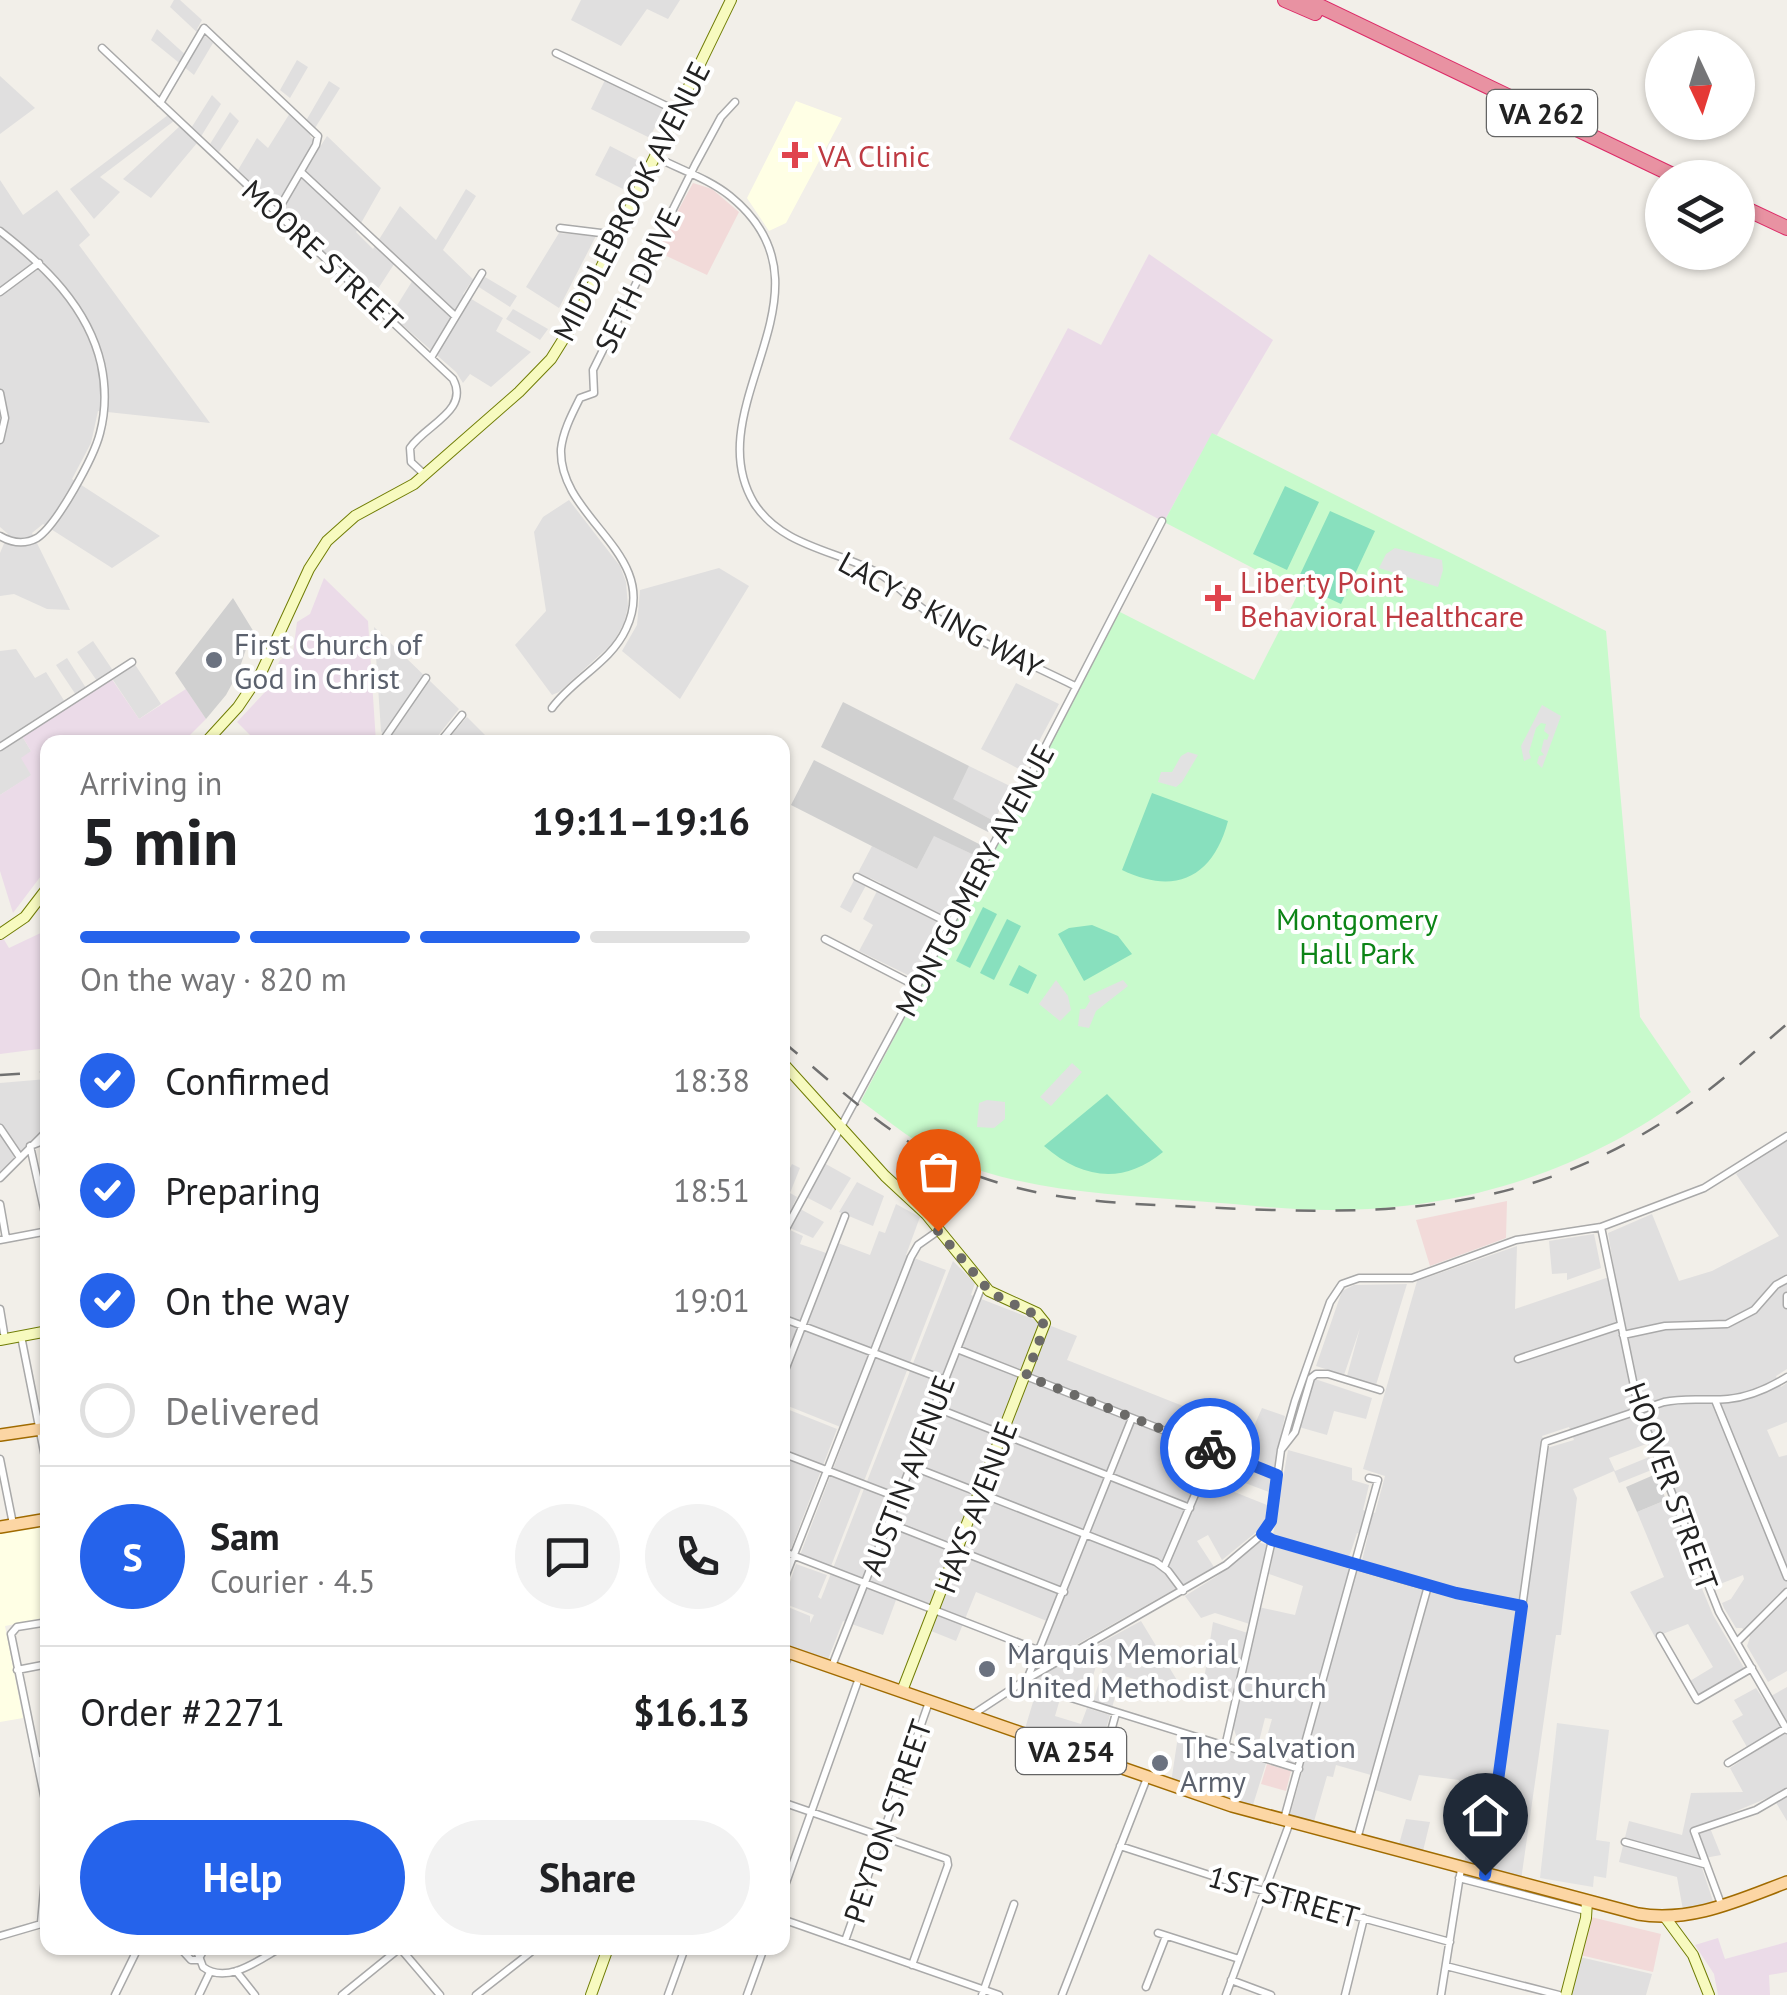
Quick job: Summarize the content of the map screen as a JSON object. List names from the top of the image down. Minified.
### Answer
{"streets":{"highway":["VA 262"],"main road":["VA 254"],"street":["MIDDLEBROOK AVENUE","MOORE STREET","SETH DRIVE","LACY B KING WAY","MONTGOMERY AVENUE","AUSTIN AVENUE","HOOVER STREET","HAYS AVENUE","PEYTON STREET","1ST STREET"]},"crossings":[["MIDDLEBROOK AVENUE","MOORE STREET"],["MIDDLEBROOK AVENUE","LACY B KING WAY"],["SETH DRIVE","LACY B KING WAY"],["LACY B KING WAY","MONTGOMERY AVENUE"],["AUSTIN AVENUE","HAYS AVENUE"],["AUSTIN AVENUE","VA 254"],["HAYS AVENUE","VA 254"],["VA 254","PEYTON STREET"]],"parks":["Montgomery Hall Park"],"places":{"health":["VA Clinic","Liberty Point Behavioral Healthcare"],"other":["First Church of God in Christ","Marquis Memorial United Methodist Church","The Salvation Army"]},"north":"bottom","page":{"heading":["5 min","Arriving in","19:11–19:16"],"panel":["Sam","Courier · 4.5","Order #2271","$16.13"],"bar":"On the way · 820 m","list":[["Confirmed","18:38"],["Preparing","18:51"],["On the way","19:01"],"Delivered"],"round":"S","buttons":["Help","Share"]}}
